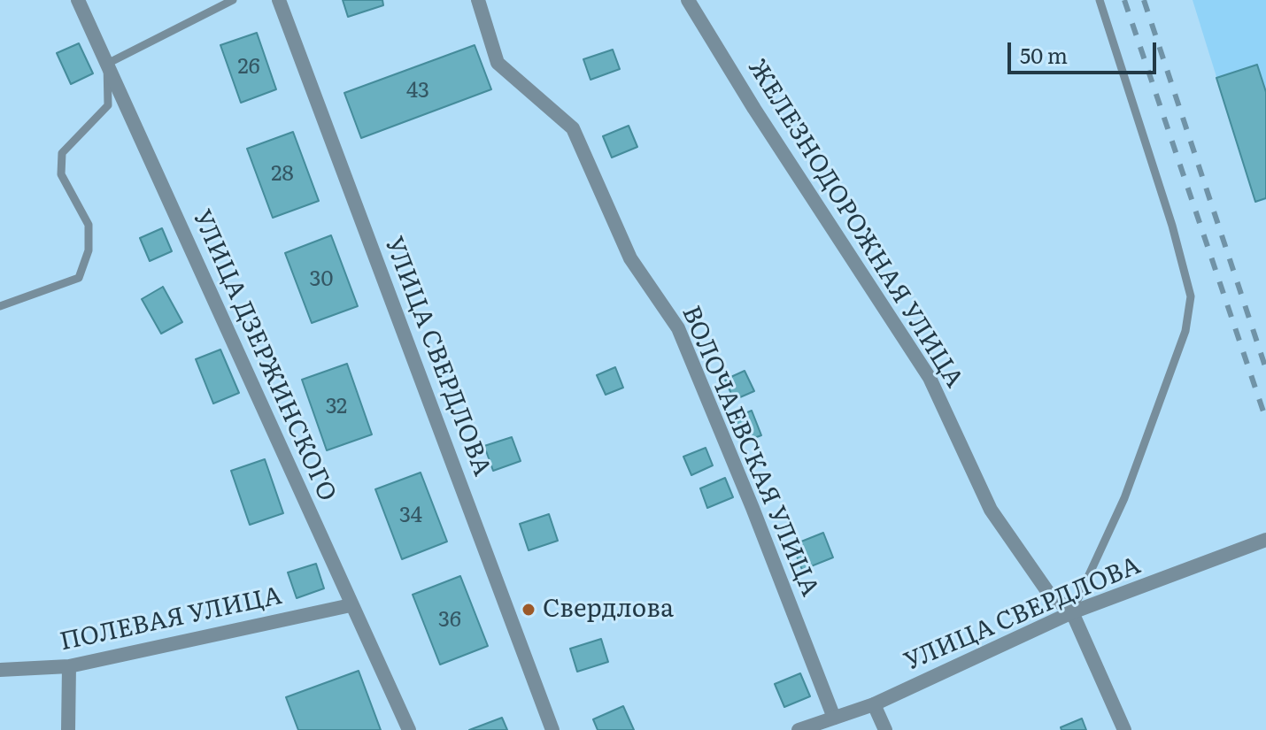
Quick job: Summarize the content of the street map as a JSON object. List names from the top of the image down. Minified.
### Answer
{"streets":{"street":["ЖЕЛЕЗНОДОРОЖНАЯ УЛИЦА","УЛИЦА ДЗЕРЖИНСКОГО","УЛИЦА СВЕРДЛОВА","ВОЛОЧАЕВСКАЯ УЛИЦА","ПОЛЕВАЯ УЛИЦА"]},"crossings":[["ЖЕЛЕЗНОДОРОЖНАЯ УЛИЦА","УЛИЦА СВЕРДЛОВА"],["УЛИЦА ДЗЕРЖИНСКОГО","ПОЛЕВАЯ УЛИЦА"],["УЛИЦА СВЕРДЛОВА","ВОЛОЧАЕВСКАЯ УЛИЦА"]],"places":["Свердлова"],"house_numbers":["26","43","28","30","32","34","36"],"scale_bar":"50 m"}
